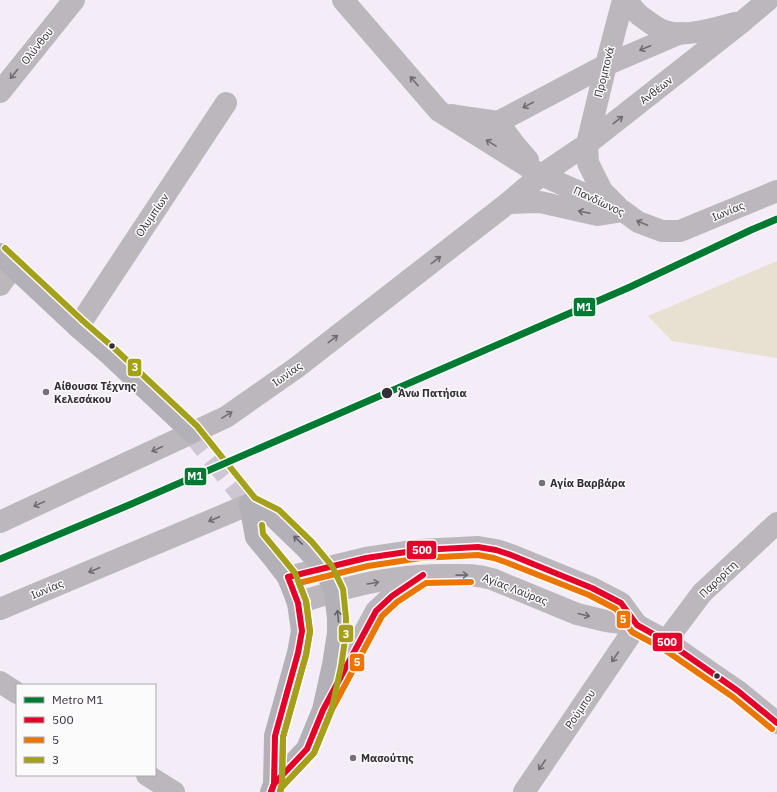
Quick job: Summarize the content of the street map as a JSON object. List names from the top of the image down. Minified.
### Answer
{"streets":{"street":["Ολύνθου","Προμπονά","Ανθέων","Πανδίωνος","Ιωνίας","Ολυμπίων","Παρορίτη","Αγίας Λαύρας","Ρούμπου"]},"crossings":[["Προμπονά","Ανθέων"],["Προμπονά","Πανδίωνος"],["Ανθέων","Πανδίωνος"],["Ανθέων","Ιωνίας"],["Πανδίωνος","Ιωνίας"],["Παρορίτη","Αγίας Λαύρας"],["Αγίας Λαύρας","Ρούμπου"]],"one_way":["Ολύνθου","Πανδίωνος","Ρούμπου"],"places":["Αίθουσα Τέχνης Κελεσάκου","Άνω Πατήσια","Αγία Βαρβάρα","Μασούτης"],"lines":["metro line Μ1","transit line 3","transit line 500","transit line 5"],"legend":["Metro Μ1","500","5","3"]}
